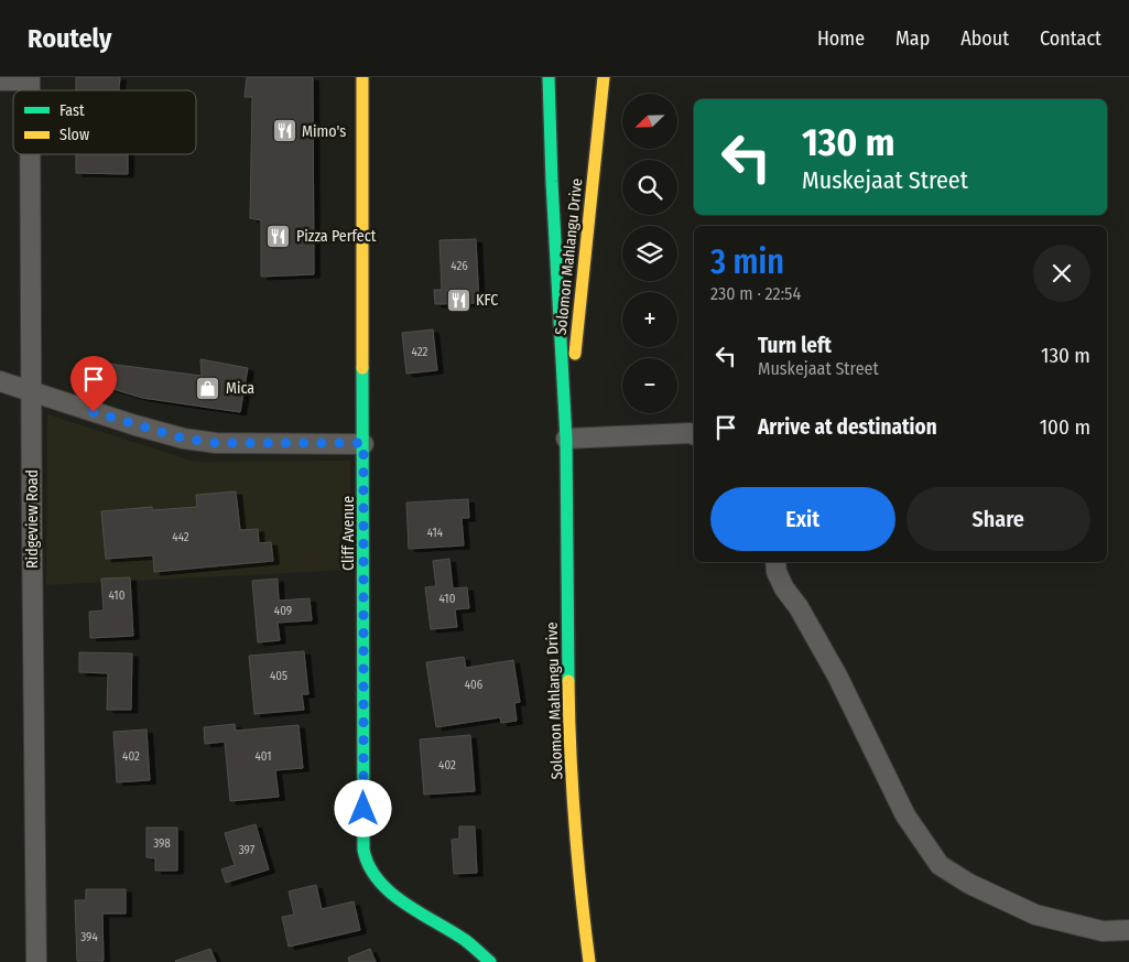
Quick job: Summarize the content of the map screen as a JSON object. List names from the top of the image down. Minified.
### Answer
{"streets":{"main road":["Solomon Mahlangu Drive","Cliff Avenue"],"street":["Ridgeview Road"]},"places":{"restaurant":["Mimo's","Pizza Perfect","KFC"],"shop":["Mica"]},"house_numbers":["426","422","414","442","410","410","409","405","406","402","401","402","398","397","394"],"legend":["Fast","Slow"],"north":"bottom left","page":{"header":"Routely","nav":["Home","Map","About","Contact"],"map_buttons":["+","−"],"turn":["130 m","Muskejaat Street"],"heading":["3 min","230 m · 22:54"],"list":[{"name":"Turn left","note":"Muskejaat Street","value":"130 m"},{"name":"Arrive at destination","value":"100 m"}],"buttons":["Exit","Share"]}}
